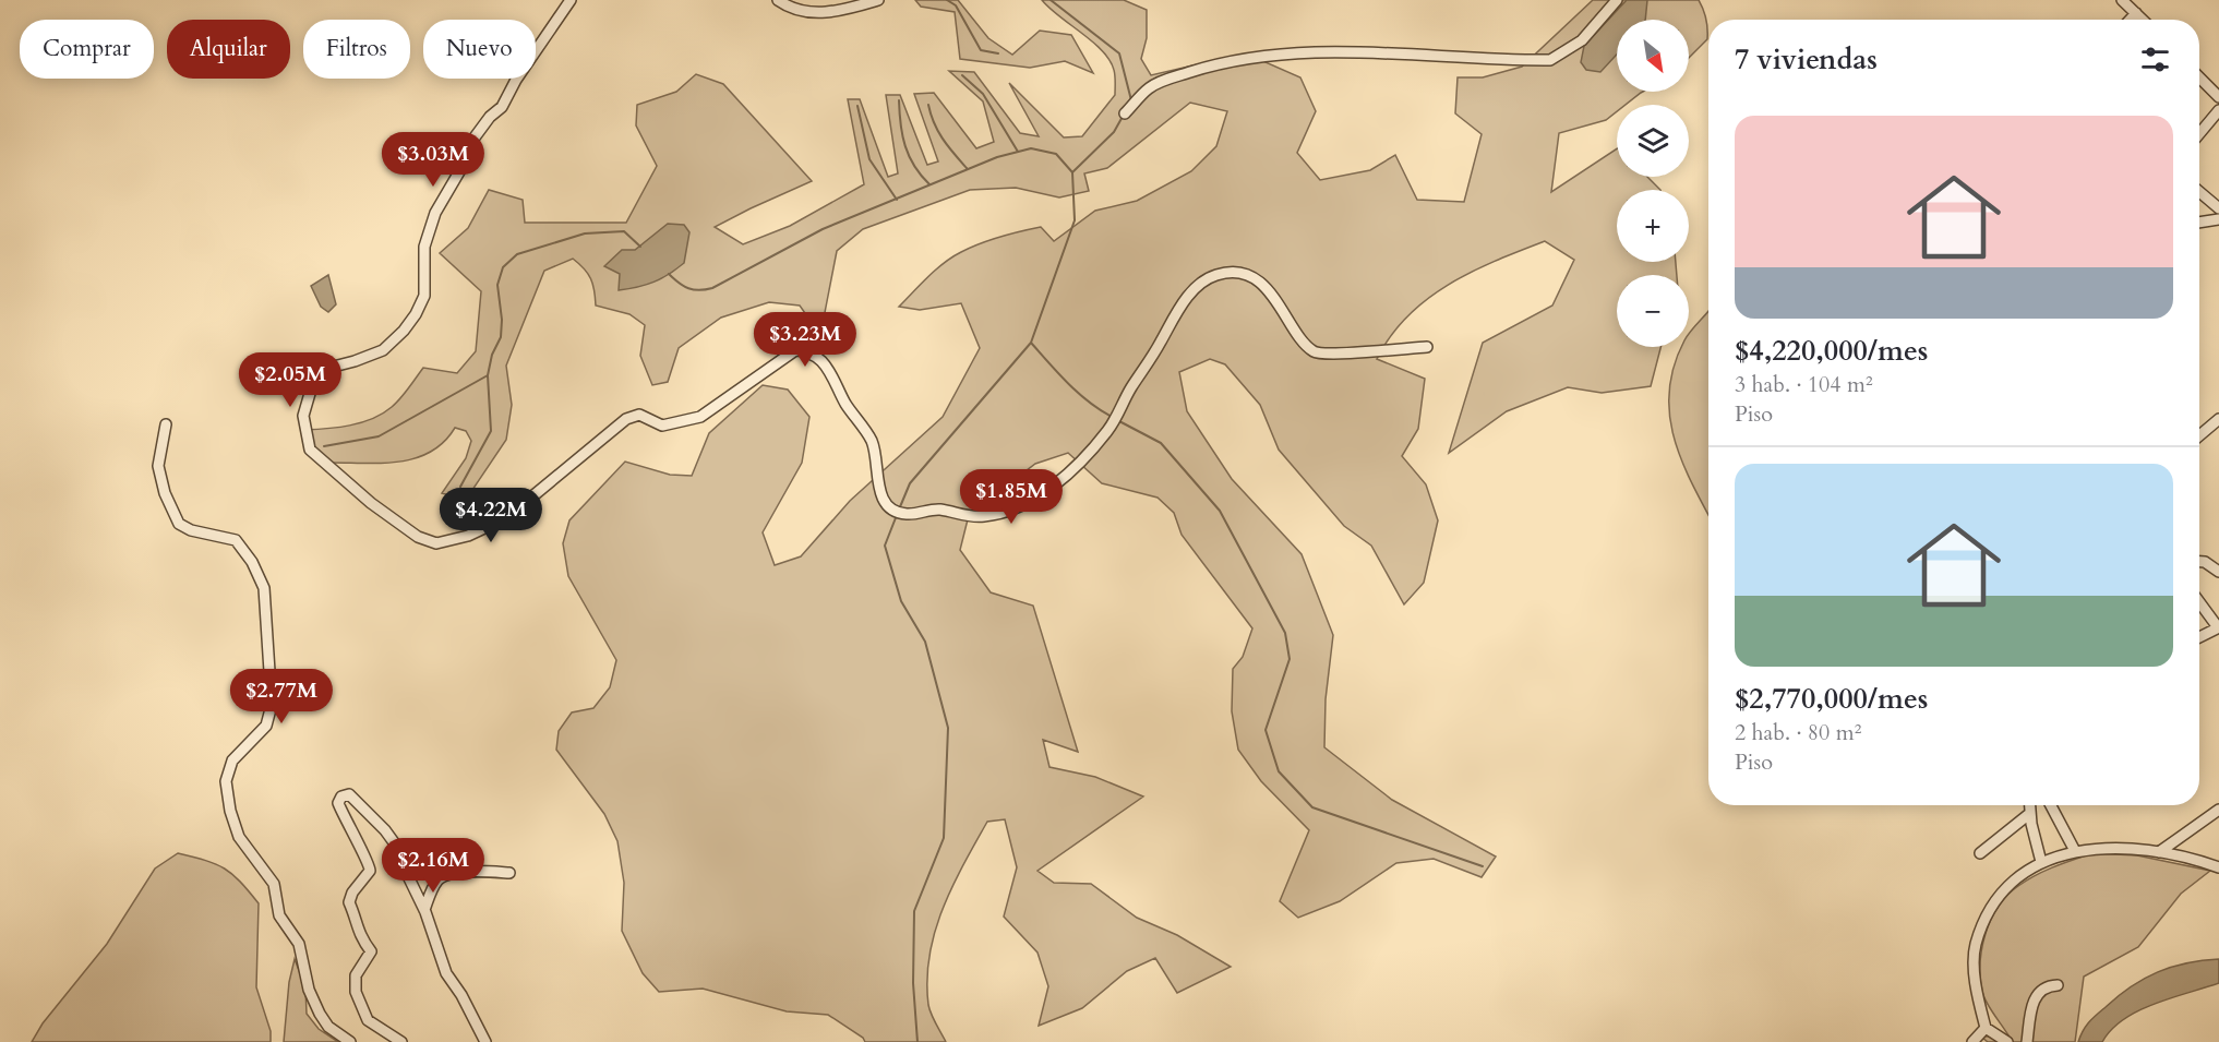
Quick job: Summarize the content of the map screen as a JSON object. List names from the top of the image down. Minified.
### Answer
{"north":"bottom right","page":{"map_buttons":["+","−"],"chip":["Comprar","Alquilar","Filtros","Nuevo"],"heading":"7 viviendas","list":[{"name":"$4,220,000/mes","note":"3 hab. · 104 m² · Piso"},{"name":"$2,770,000/mes","note":"2 hab. · 80 m² · Piso"}],"price":["$3.03M","$3.23M","$2.05M","$1.85M","$4.22M","$2.77M","$2.16M"]}}
